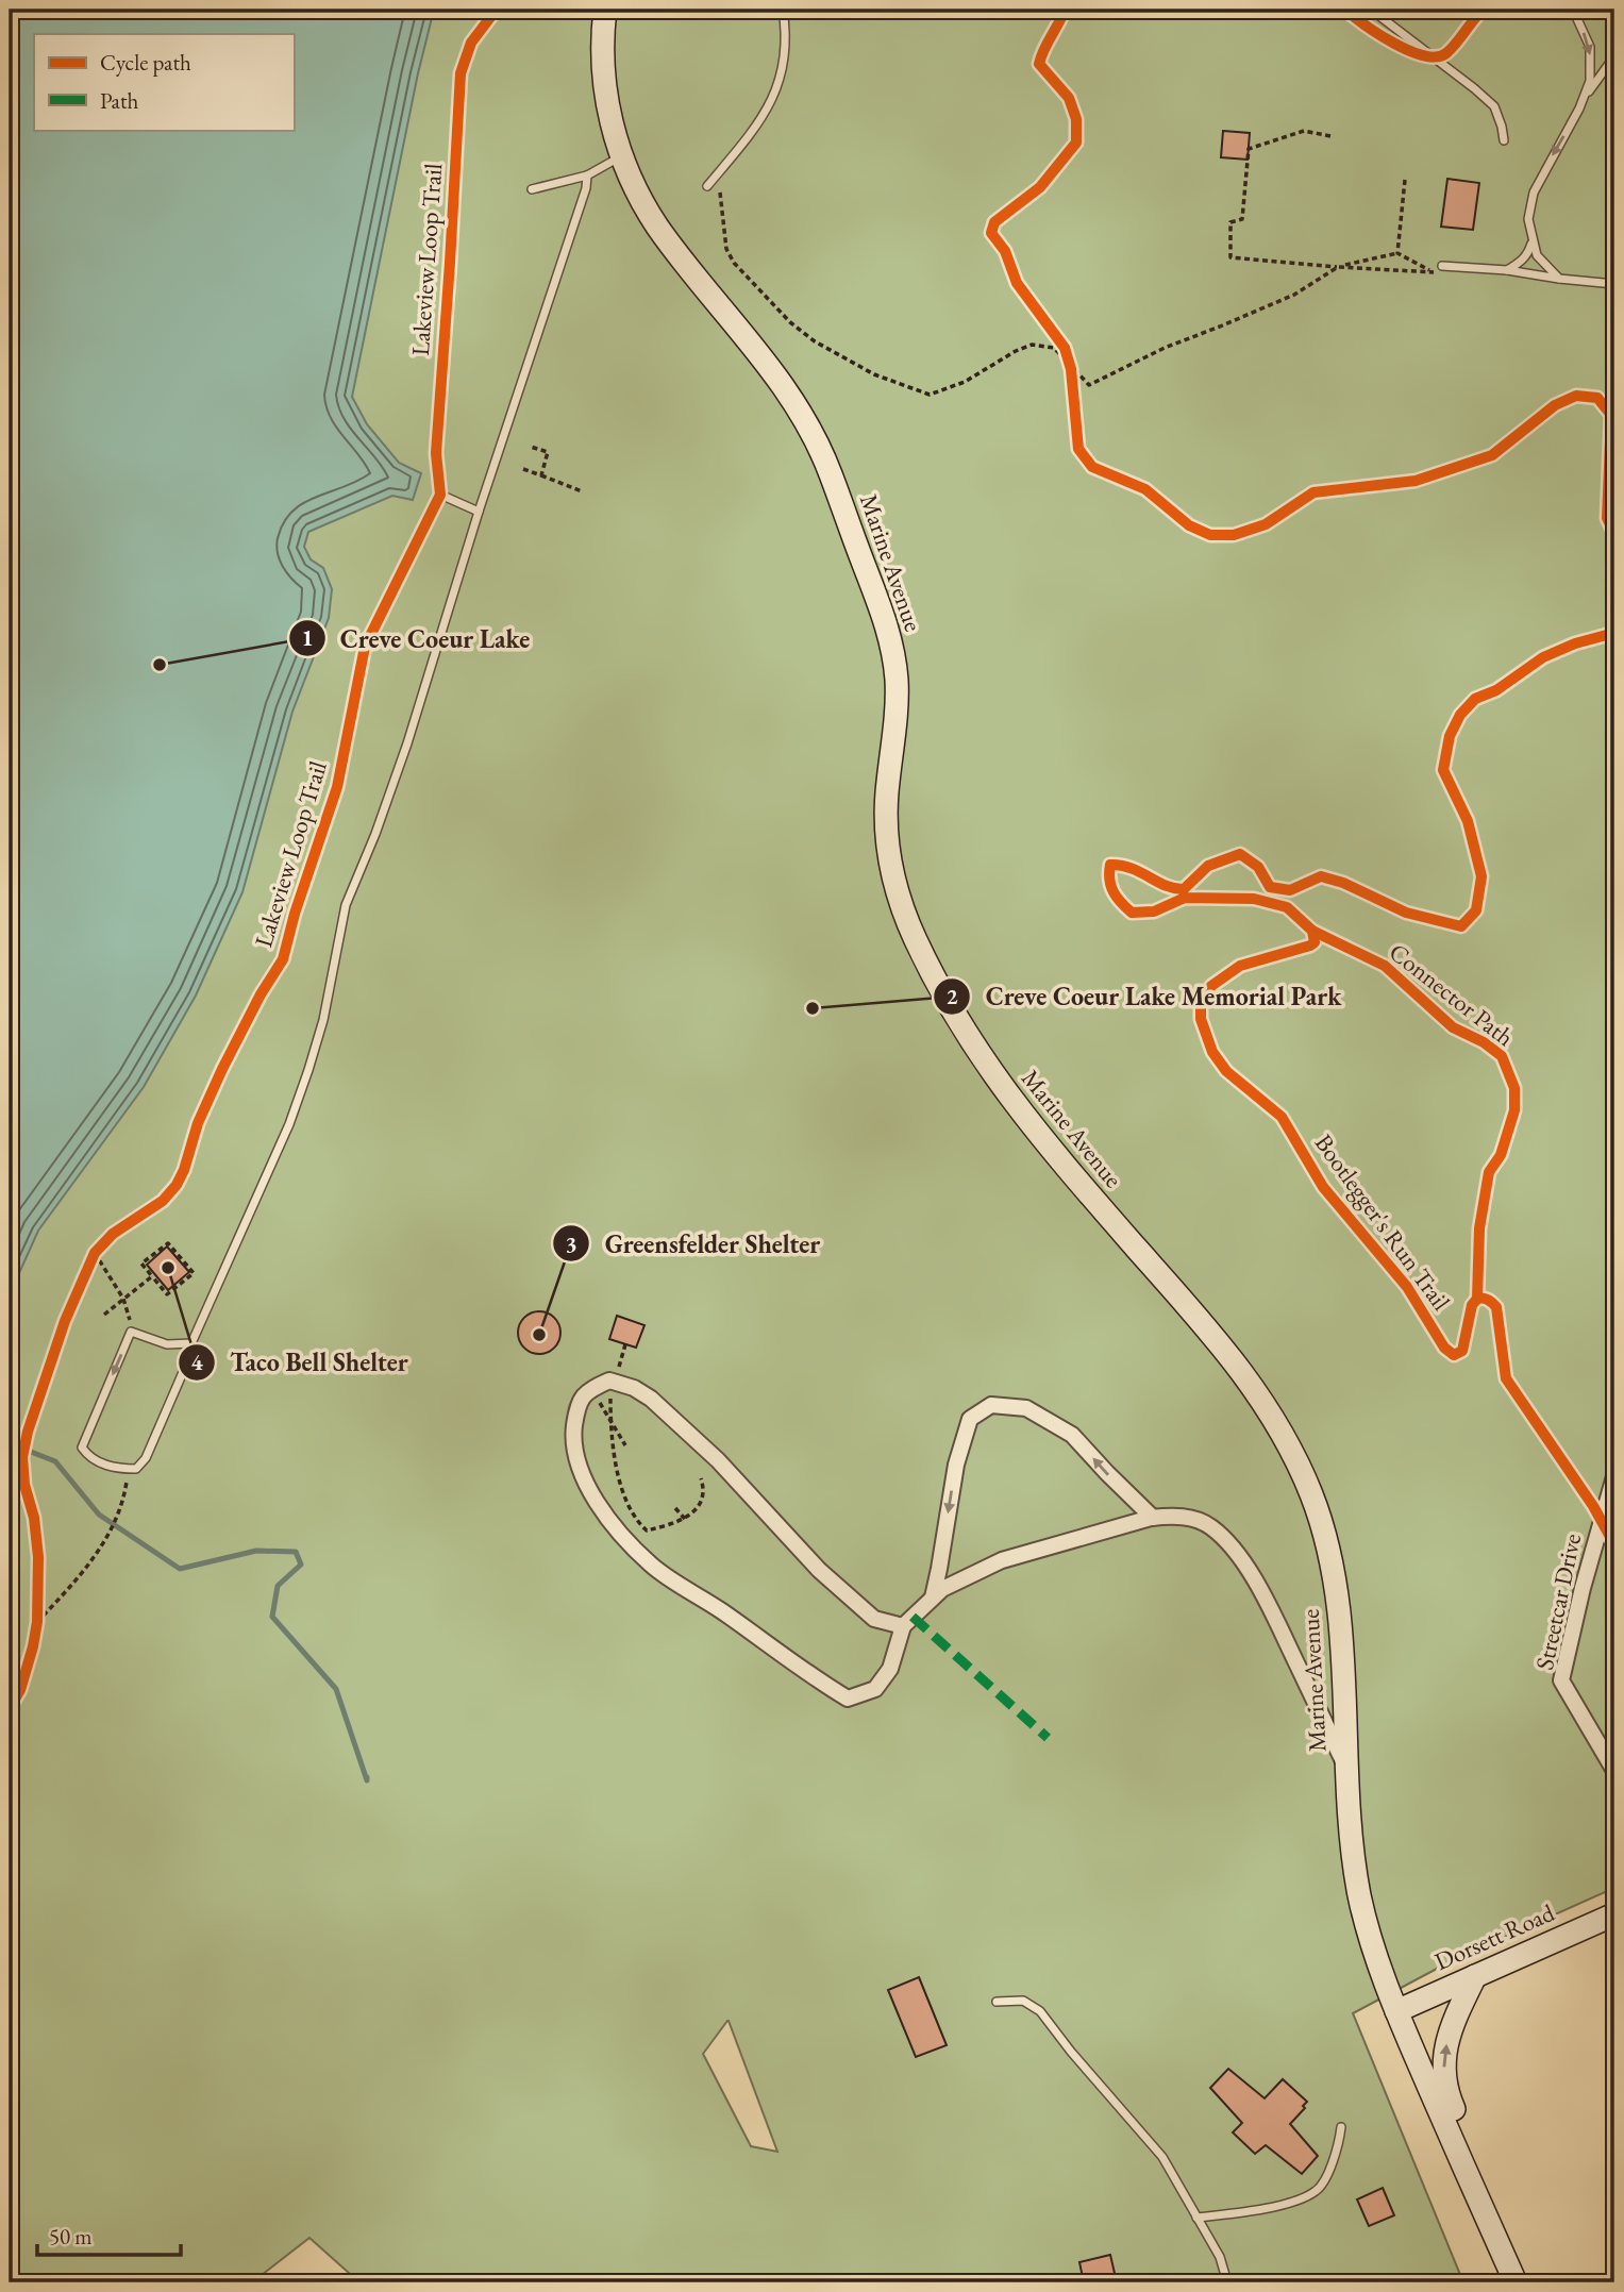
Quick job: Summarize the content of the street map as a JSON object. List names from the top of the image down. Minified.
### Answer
{"streets":{"main road":["Marine Avenue","Dorsett Road"],"street":["Streetcar Drive"],"cycle path":["Lakeview Loop Trail","Connector Path","Bootlegger's Run Trail"]},"crossings":[["Marine Avenue","Dorsett Road"]],"places":["Creve Coeur Lake","Creve Coeur Lake Memorial Park","Taco Bell Shelter","Greensfelder Shelter"],"legend":["Cycle path","Path"],"scale_bar":"50 m"}
